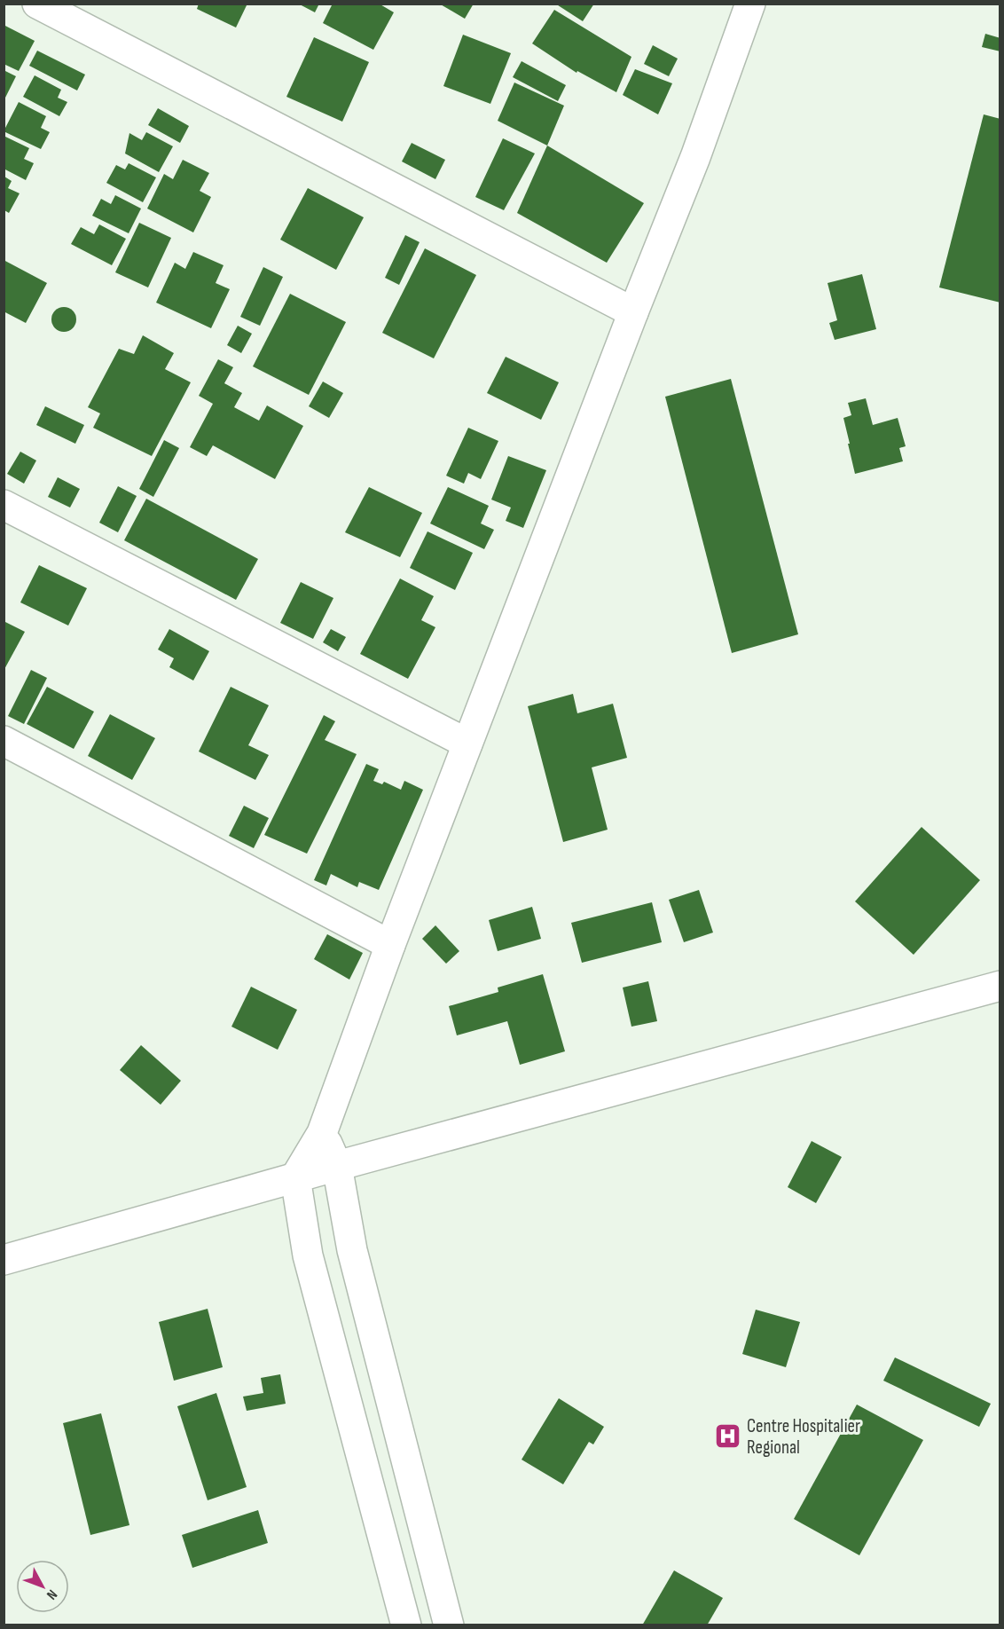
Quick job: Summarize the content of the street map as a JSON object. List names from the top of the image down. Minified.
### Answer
{"places":{"hospital":["Centre Hospitalier Regional"]},"north":"bottom right"}
